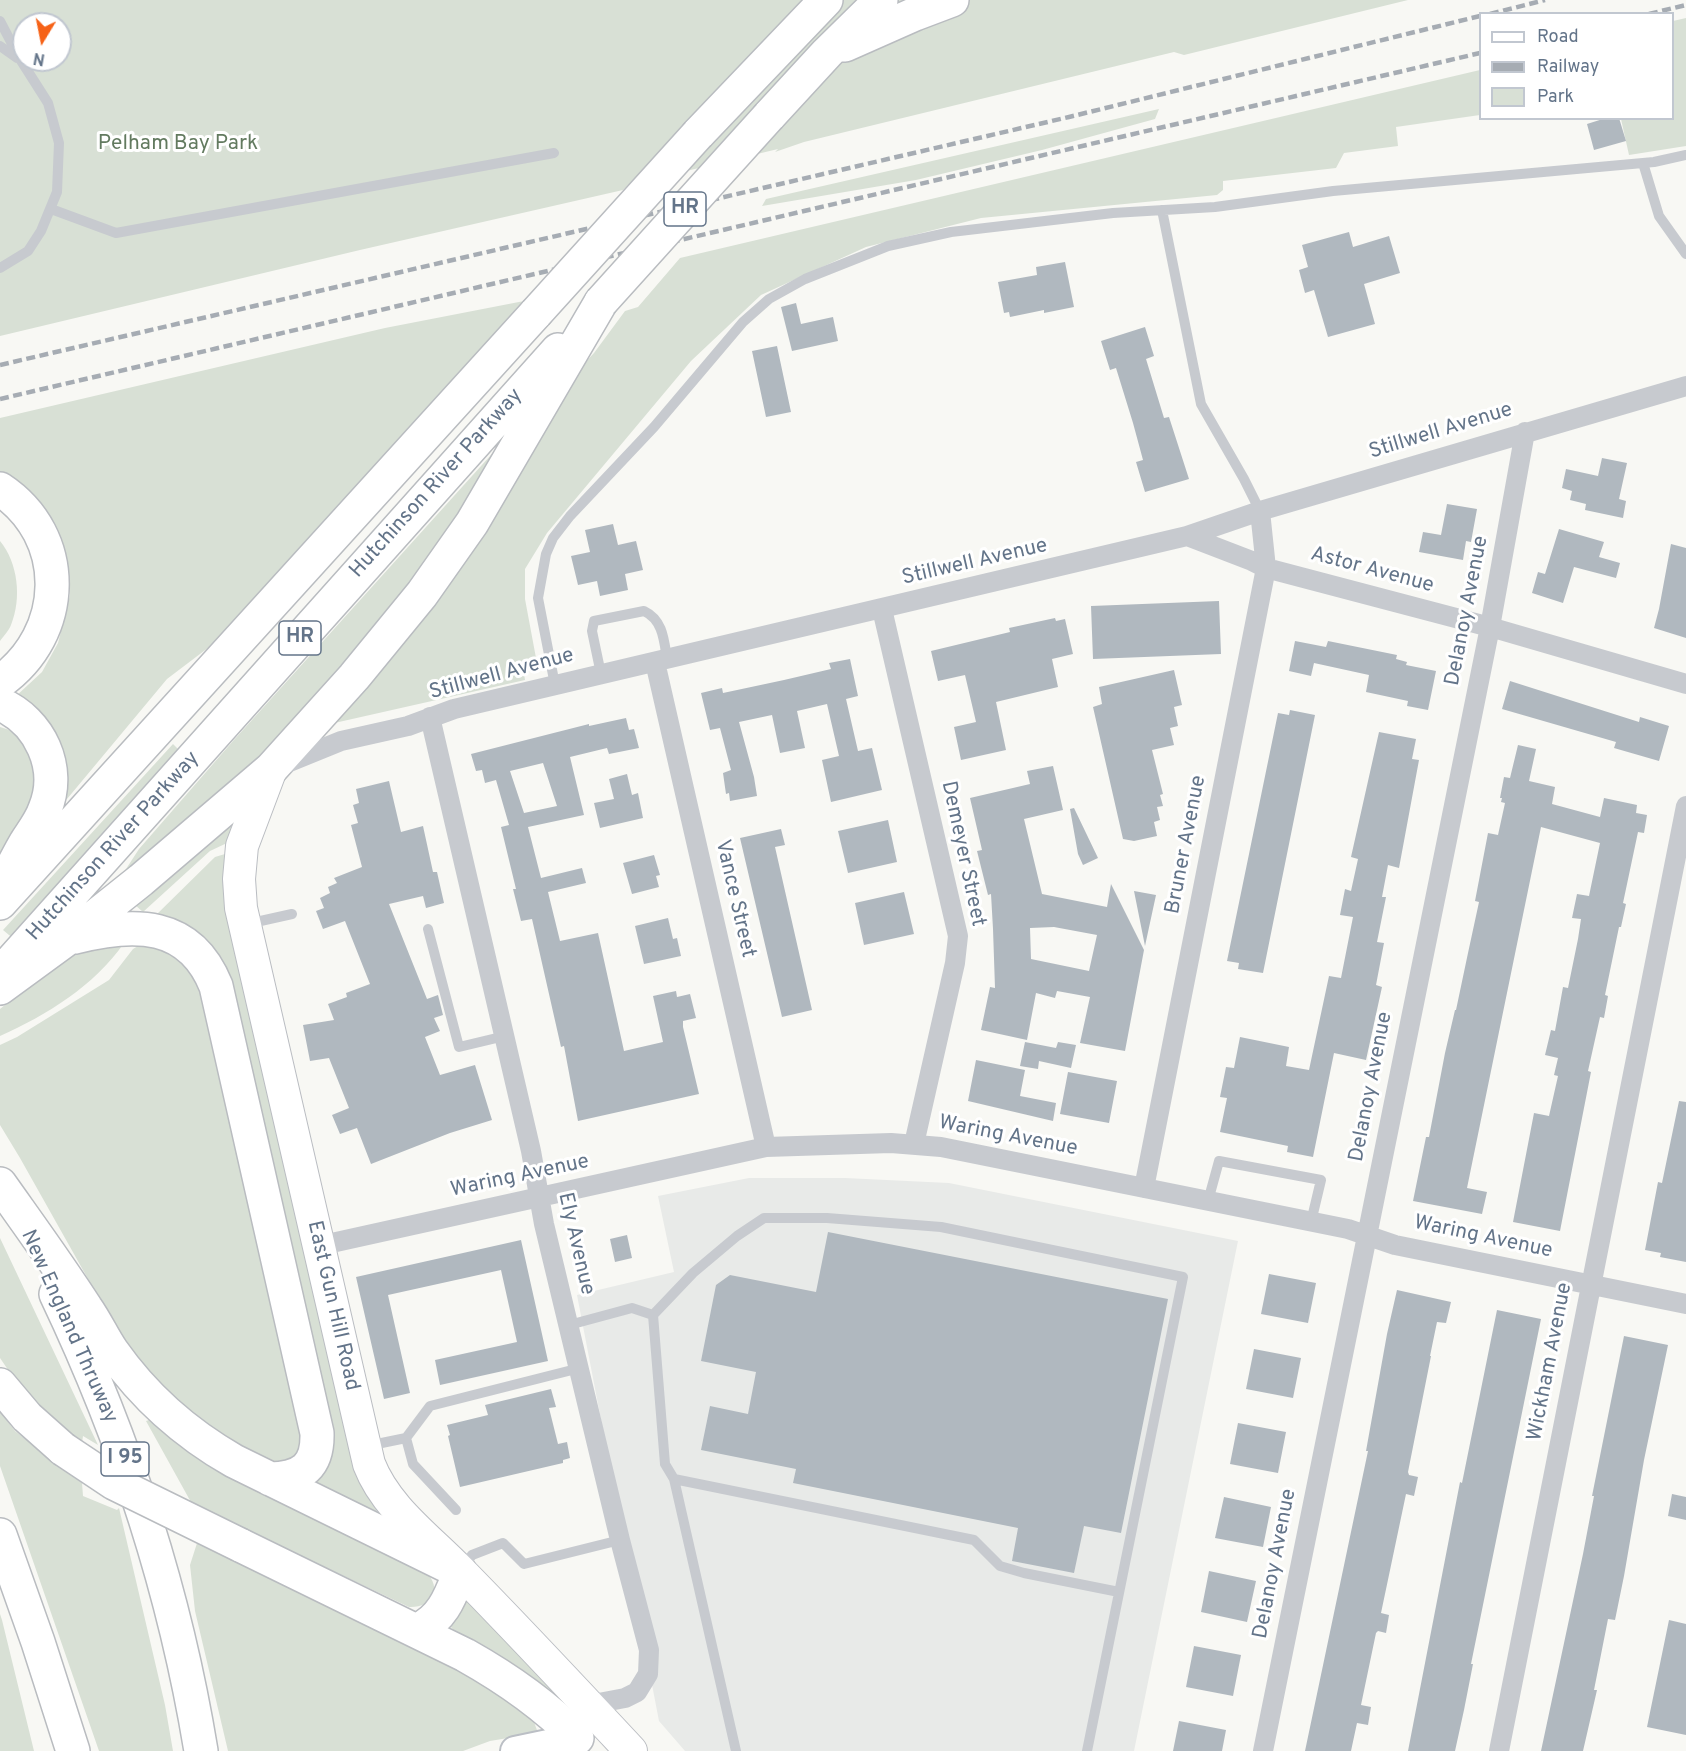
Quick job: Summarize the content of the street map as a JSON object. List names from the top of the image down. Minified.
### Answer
{"streets":{"highway":["HR","Hutchinson River Parkway","New England Thruway","I 95"],"main road":["East Gun Hill Road"],"street":["Stillwell Avenue","Astor Avenue","Delanoy Avenue","Bruner Avenue","Demeyer Street","Vance Street","Waring Avenue","Ely Avenue","Wickham Avenue"]},"crossings":[["Stillwell Avenue","Astor Avenue"],["Stillwell Avenue","Delanoy Avenue"],["Stillwell Avenue","Bruner Avenue"],["Stillwell Avenue","Demeyer Street"],["Stillwell Avenue","Vance Street"],["Stillwell Avenue","Ely Avenue"],["Stillwell Avenue","East Gun Hill Road"],["Astor Avenue","Delanoy Avenue"],["Astor Avenue","Bruner Avenue"],["Delanoy Avenue","Waring Avenue"],["Bruner Avenue","Waring Avenue"],["Demeyer Street","Waring Avenue"],["Vance Street","Waring Avenue"],["Waring Avenue","Ely Avenue"],["Waring Avenue","East Gun Hill Road"],["Waring Avenue","Wickham Avenue"],["Ely Avenue","East Gun Hill Road"]],"parks":["Pelham Bay Park"],"legend":["Road","Railway","Park"],"north":"bottom"}
